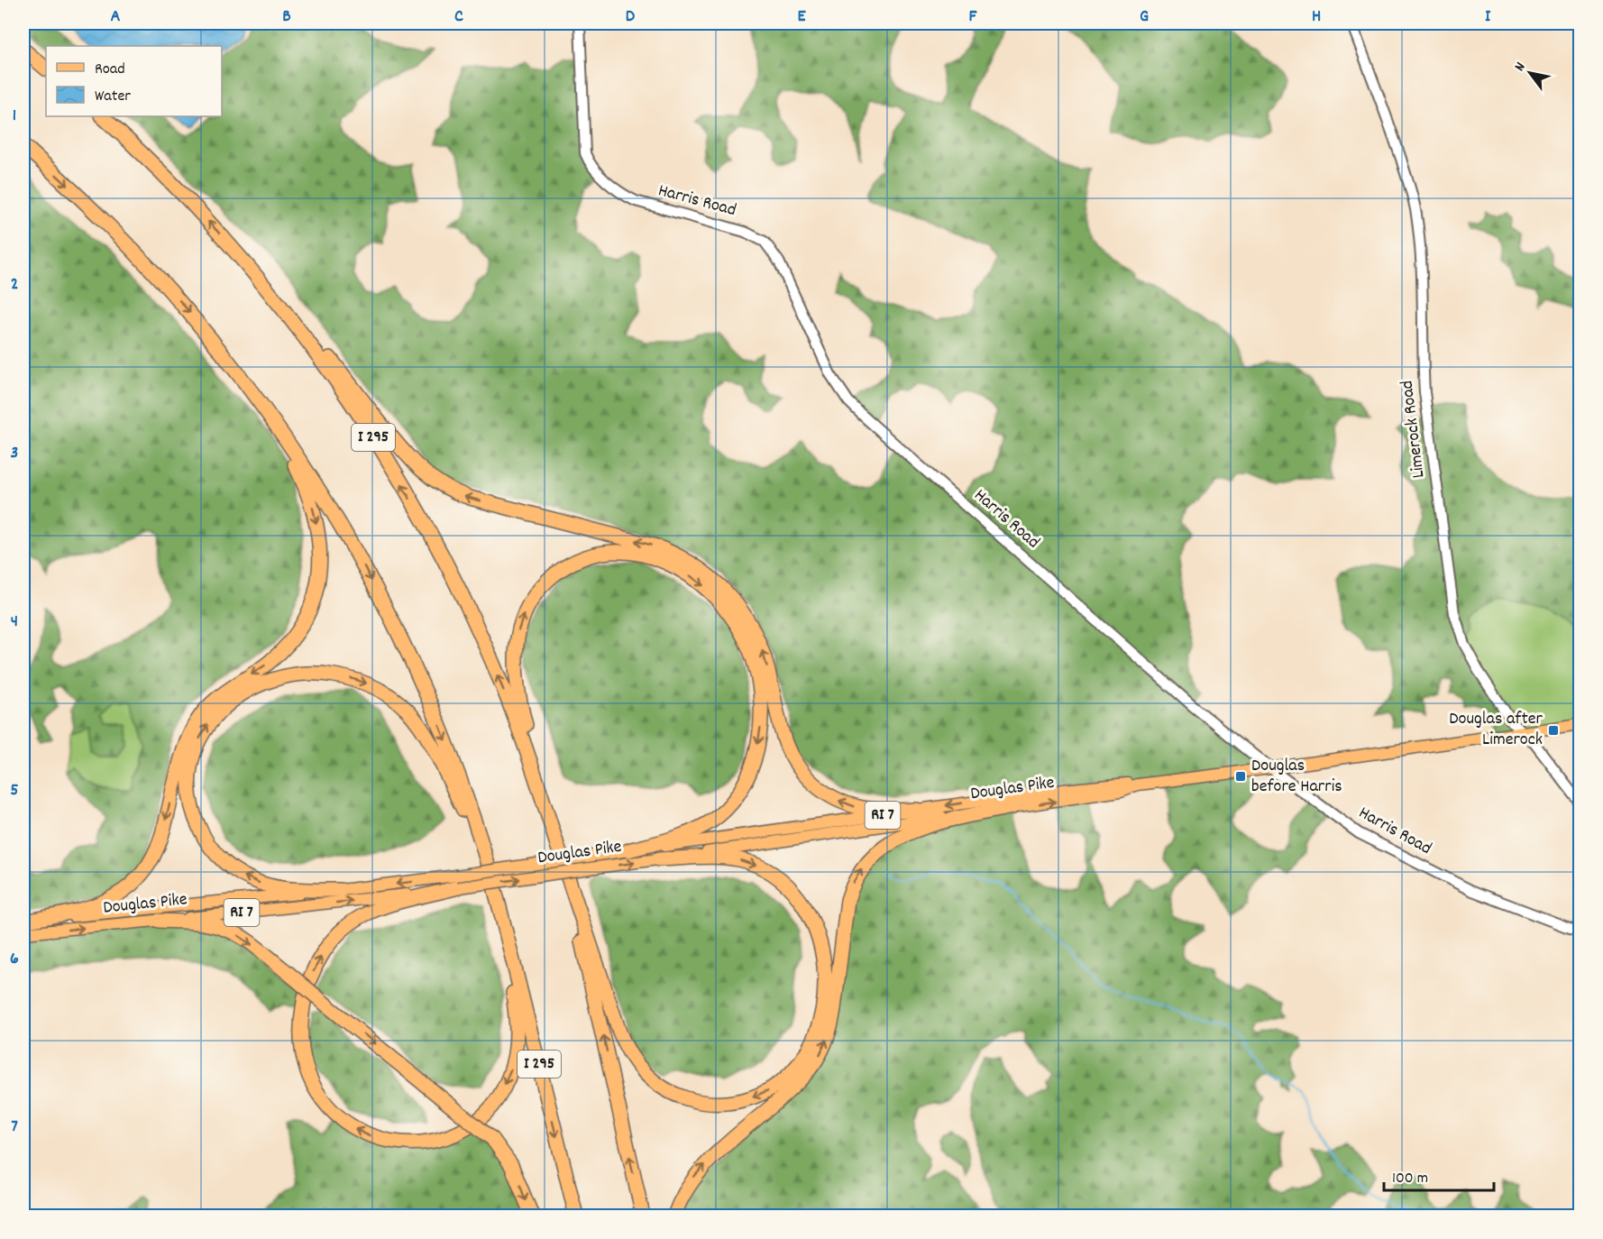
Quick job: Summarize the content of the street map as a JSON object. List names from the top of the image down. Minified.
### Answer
{"streets":{"highway":["I 295"],"main road":["Douglas Pike","RI 7"],"street":["Harris Road","Limerock Road"]},"crossings":[["Harris Road","Douglas Pike"],["Limerock Road","Douglas Pike"]],"places":{"transit":["Douglas after Limerock","Douglas before Harris"]},"legend":["Road","Water"],"scale_bar":"100 m","north":"top left","grid":{"columns":["A","B","C","D","E","F","G","H","I"],"rows":["1","2","3","4","5","6","7"]}}
